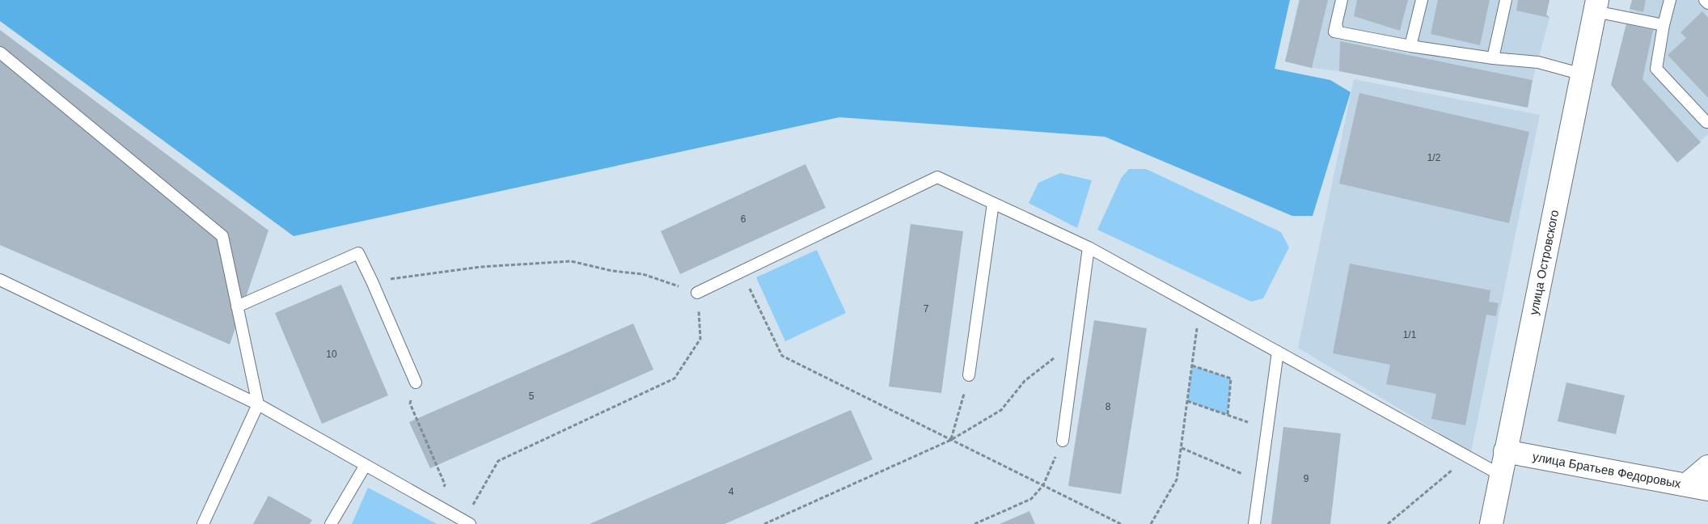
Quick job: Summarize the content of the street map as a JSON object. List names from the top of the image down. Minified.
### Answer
{"streets":{"main road":["улица Островского","улица Братьев Федоровых"]},"crossings":[["улица Островского","улица Братьев Федоровых"]],"house_numbers":["1/2","6","7","1/1","10","5","8","9","4"]}
